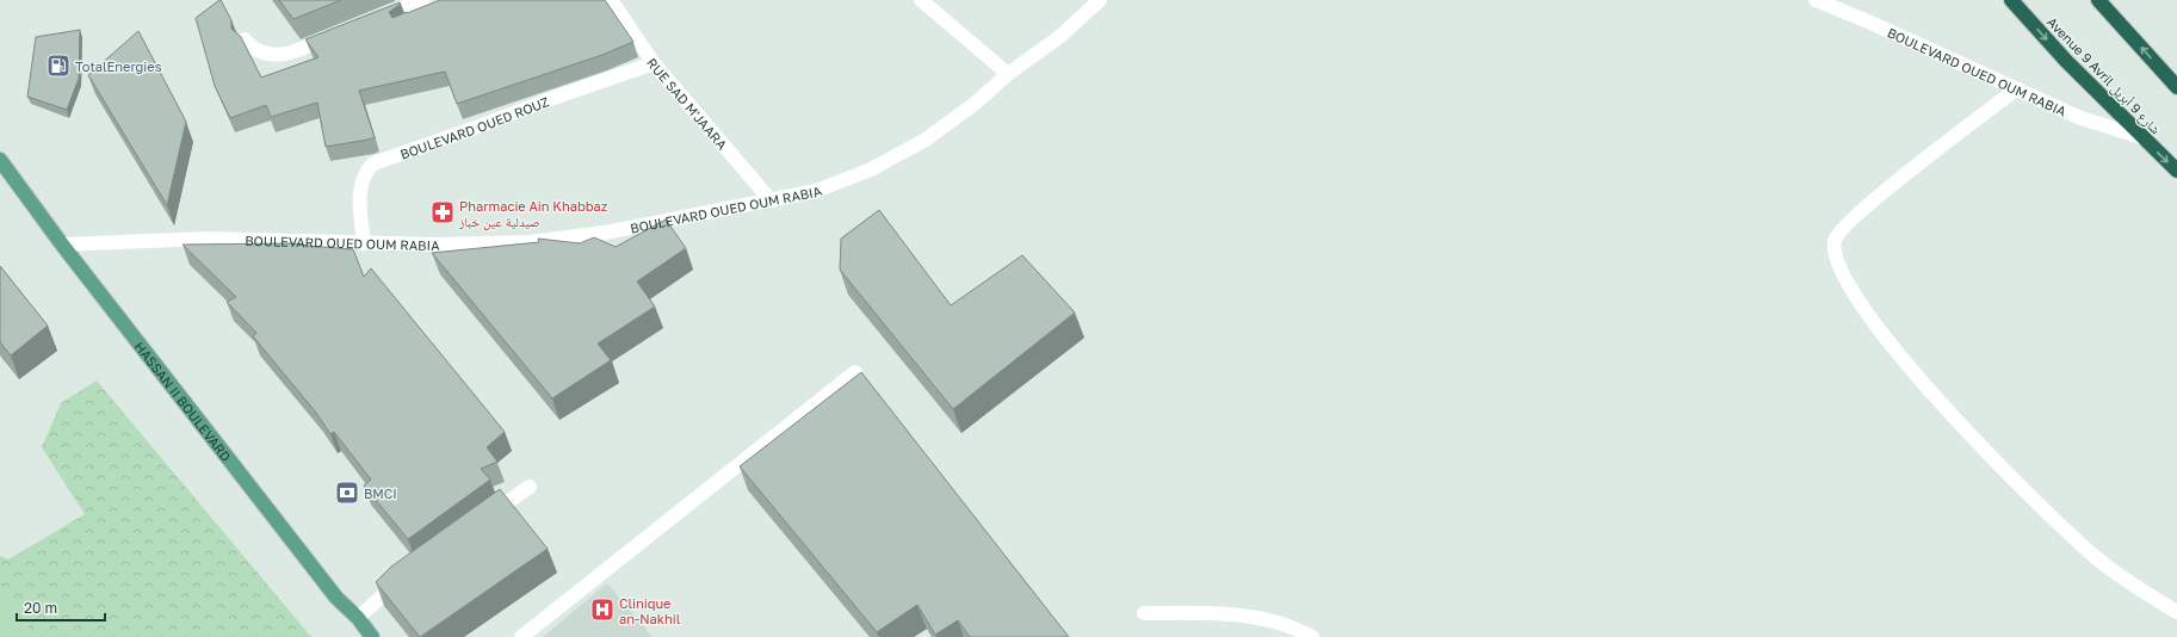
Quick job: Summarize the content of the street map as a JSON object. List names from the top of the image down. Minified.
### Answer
{"streets":{"highway":["Avenue 9 Avril شارع 9 أبريل"],"main road":["HASSAN II BOULEVARD"],"street":["BOULEVARD OUED OUM RABIA","RUE SAD M'JAARA","BOULEVARD OUED ROUZ"]},"crossings":[["BOULEVARD OUED OUM RABIA","Avenue 9 Avril شارع 9 أبريل"],["BOULEVARD OUED OUM RABIA","RUE SAD M'JAARA"],["BOULEVARD OUED OUM RABIA","BOULEVARD OUED ROUZ"],["BOULEVARD OUED OUM RABIA","HASSAN II BOULEVARD"],["RUE SAD M'JAARA","BOULEVARD OUED ROUZ"]],"places":{"fuel station":["TotalEnergies"],"pharmacy":["Pharmacie Ain Khabbaz صيدلية عين خباز"],"bank":["BMCI"],"hospital":["Clinique an-Nakhil"]},"scale_bar":"20 m"}
